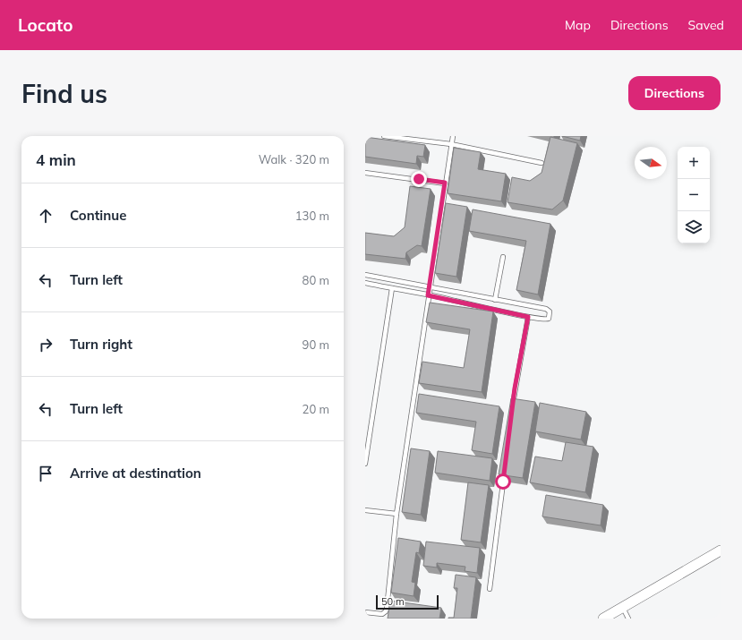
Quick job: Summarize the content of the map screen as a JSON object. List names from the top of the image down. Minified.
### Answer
{"scale_bar":"50 m","north":"right","page":{"header":"Locato","nav":["Map","Directions","Saved"],"buttons":"Directions","title":"Find us","heading":["4 min","Walk · 320 m"],"map_buttons":["+","−"],"list":[["Continue","130 m"],["Turn left","80 m"],["Turn right","90 m"],["Turn left","20 m"],"Arrive at destination"],"scale":"50 m"}}
